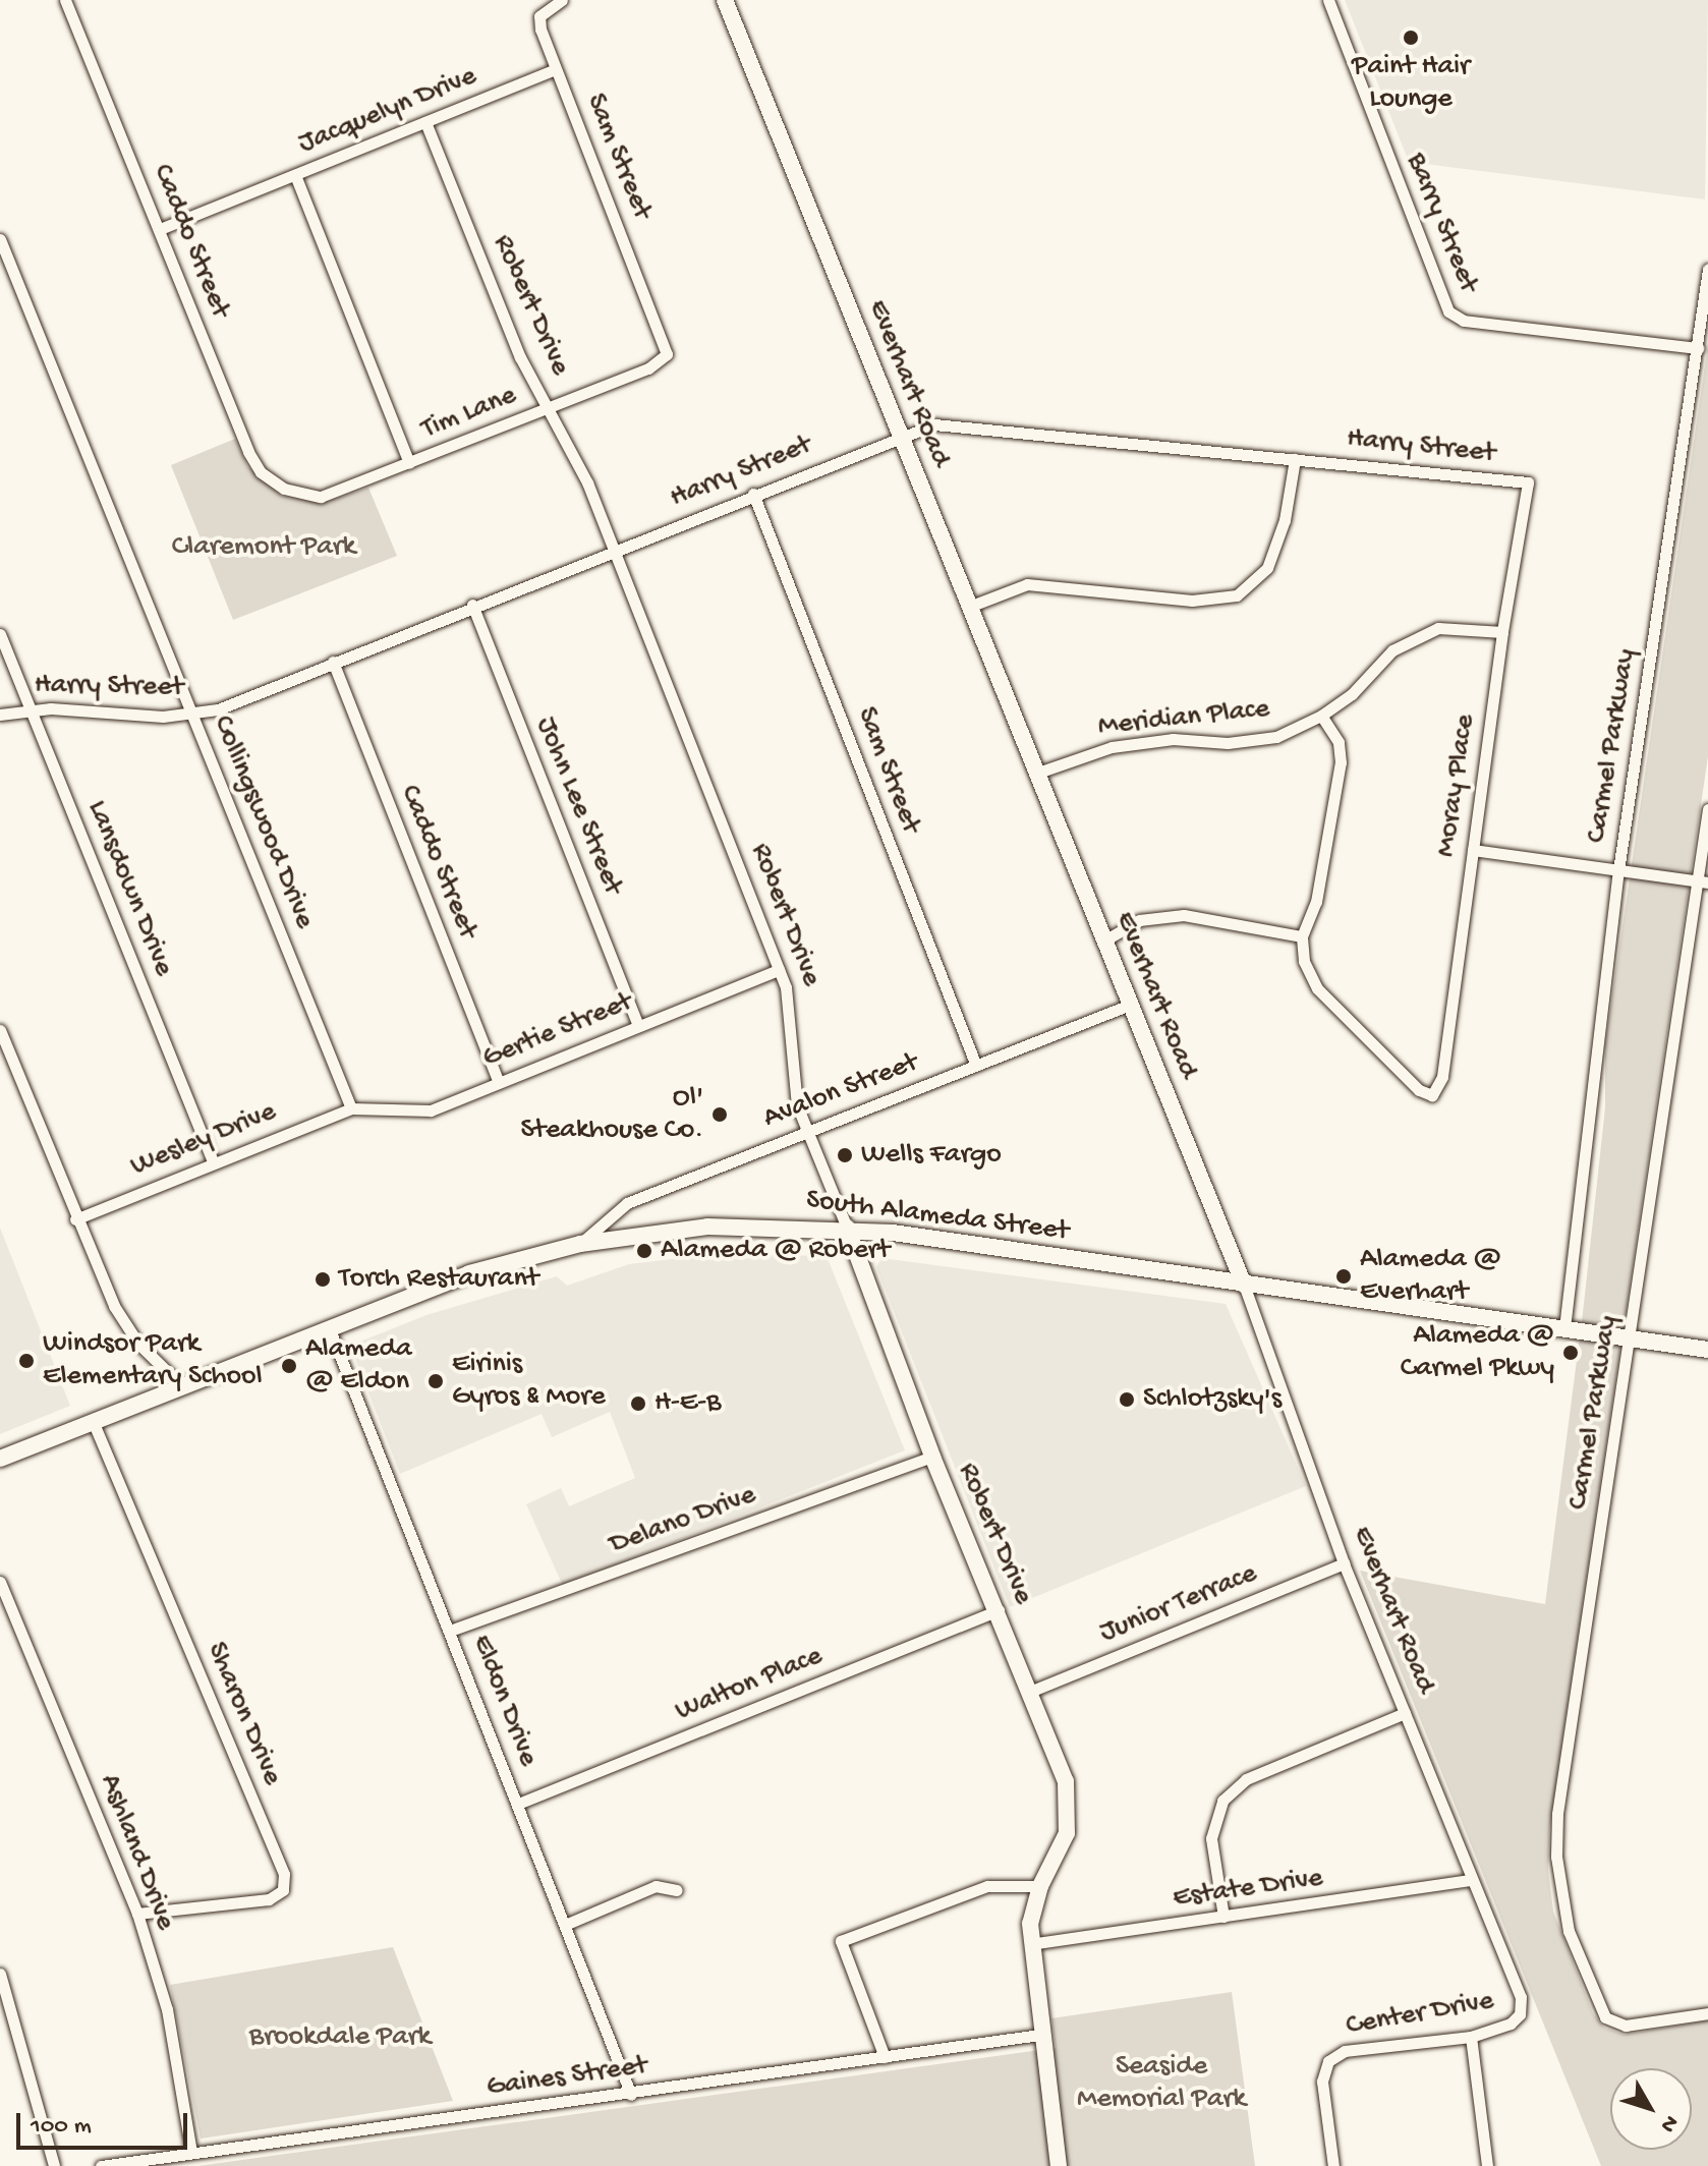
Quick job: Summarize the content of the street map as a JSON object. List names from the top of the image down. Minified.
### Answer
{"streets":{"main road":["Robert Drive","Everhart Road","South Alameda Street"],"street":["Jacquelyn Drive","Sam Street","Barry Street","Caddo Street","Tim Lane","Harry Street","Meridian Place","Carmel Parkway","Moray Place","John Lee Street","Collingswood Drive","Lansdown Drive","Gertie Street","Avalon Street","Wesley Drive","Delano Drive","Junior Terrace","Walton Place","Eldon Drive","Sharon Drive","Ashland Drive","Estate Drive","Center Drive","Gaines Street"]},"crossings":[["Jacquelyn Drive","Sam Street"],["Jacquelyn Drive","Caddo Street"],["Jacquelyn Drive","Robert Drive"],["Sam Street","Tim Lane"],["Sam Street","Harry Street"],["Sam Street","Avalon Street"],["Barry Street","Carmel Parkway"],["Caddo Street","Tim Lane"],["Caddo Street","Harry Street"],["Caddo Street","Gertie Street"],["Robert Drive","Tim Lane"],["Robert Drive","Harry Street"],["Robert Drive","Gertie Street"],["Robert Drive","Avalon Street"],["Robert Drive","South Alameda Street"],["Robert Drive","Delano Drive"],["Robert Drive","Junior Terrace"],["Robert Drive","Walton Place"],["Robert Drive","Estate Drive"],["Robert Drive","Gaines Street"],["Everhart Road","Harry Street"],["Everhart Road","Meridian Place"],["Everhart Road","Avalon Street"],["Everhart Road","South Alameda Street"],["Everhart Road","Junior Terrace"],["Everhart Road","Estate Drive"],["Everhart Road","Center Drive"],["Harry Street","Moray Place"],["Harry Street","John Lee Street"],["Harry Street","Collingswood Drive"],["Harry Street","Lansdown Drive"],["Meridian Place","Moray Place"],["Carmel Parkway","South Alameda Street"],["John Lee Street","Gertie Street"],["Collingswood Drive","Gertie Street"],["Collingswood Drive","Wesley Drive"],["Lansdown Drive","Wesley Drive"],["Gertie Street","Wesley Drive"],["Avalon Street","South Alameda Street"],["South Alameda Street","Eldon Drive"],["South Alameda Street","Sharon Drive"],["Delano Drive","Eldon Drive"],["Walton Place","Eldon Drive"],["Eldon Drive","Gaines Street"],["Sharon Drive","Ashland Drive"],["Ashland Drive","Gaines Street"]],"parks":["Claremont Park","Brookdale Park","Seaside Memorial Park"],"places":["Paint Hair Lounge","Ol' Steakhouse Co.","Wells Fargo","Alameda @ Robert","Alameda @ Everhart","Torch Restaurant","Alameda @ Carmel Pkwy","Windsor Park Elementary School","Alameda @ Eldon","Eirinis Gyros & More","Schlotzsky's","H-E-B"],"scale_bar":"100 m","north":"bottom right"}
